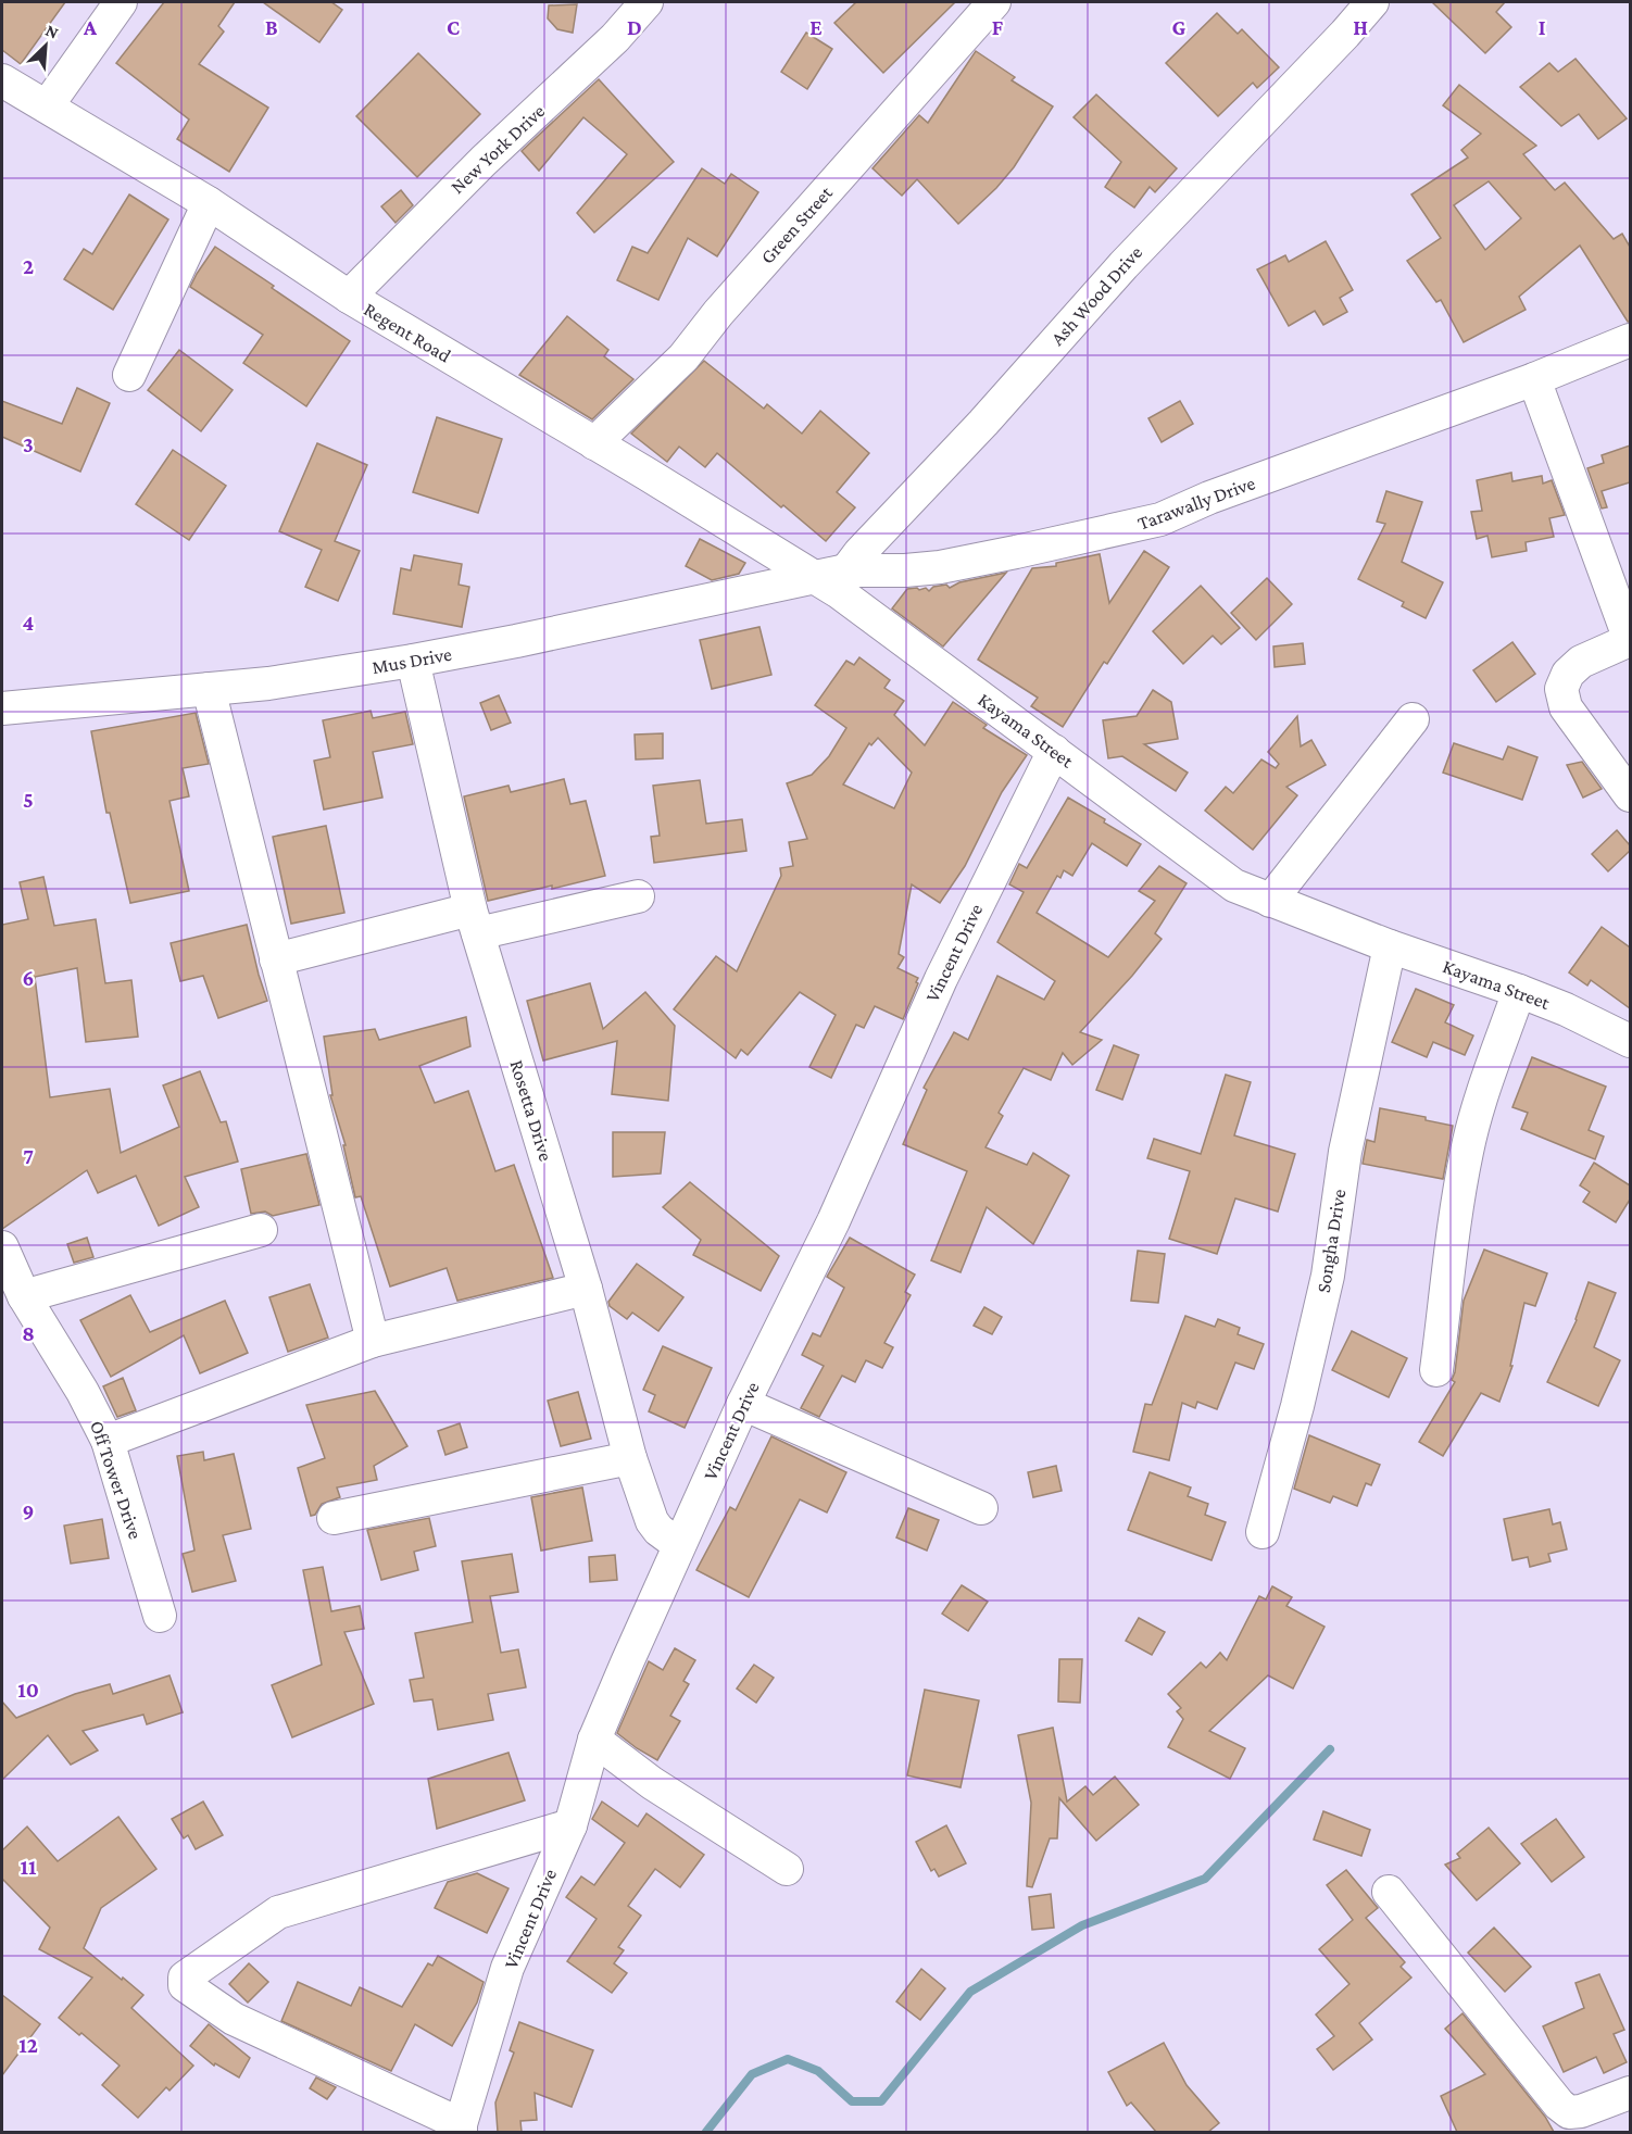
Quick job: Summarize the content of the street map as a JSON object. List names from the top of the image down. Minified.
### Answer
{"streets":{"street":["New York Drive","Green Street","Ash Wood Drive","Regent Road","Tarawally Drive","Mus Drive","Kayama Street","Vincent Drive","Rosetta Drive","Songha Drive","Off Tower Drive"]},"crossings":[["New York Drive","Regent Road"],["Green Street","Regent Road"],["Ash Wood Drive","Regent Road"],["Ash Wood Drive","Tarawally Drive"],["Ash Wood Drive","Mus Drive"],["Ash Wood Drive","Kayama Street"],["Regent Road","Tarawally Drive"],["Regent Road","Mus Drive"],["Regent Road","Kayama Street"],["Tarawally Drive","Mus Drive"],["Tarawally Drive","Kayama Street"],["Mus Drive","Kayama Street"],["Mus Drive","Rosetta Drive"],["Kayama Street","Vincent Drive"],["Kayama Street","Songha Drive"],["Vincent Drive","Rosetta Drive"]],"north":"top right","grid":{"columns":["A","B","C","D","E","F","G","H","I"],"rows":["2","3","4","5","6","7","8","9","10","11","12"]}}
